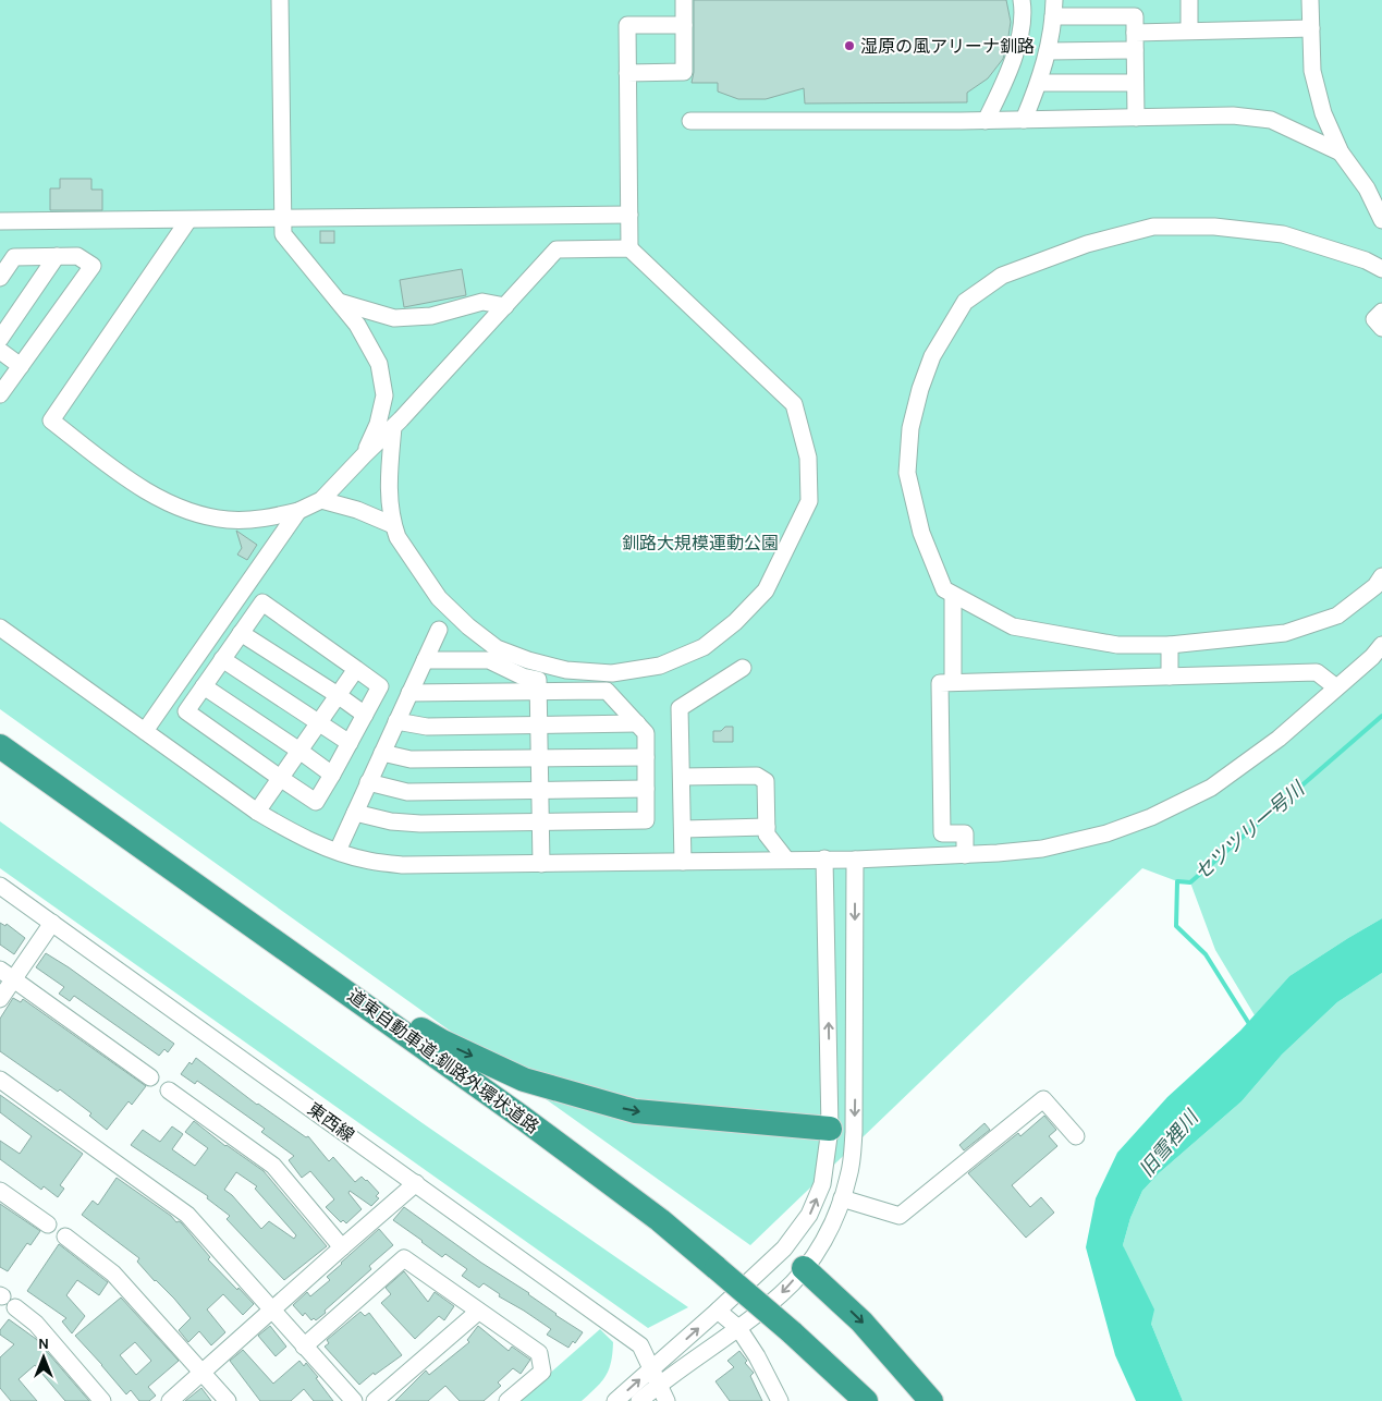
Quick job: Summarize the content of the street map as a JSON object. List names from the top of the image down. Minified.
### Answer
{"streets":{"highway":["道東自動車道;釧路外環状道路"],"street":["東西線"]},"water":["セツツリ一号川","旧雪裡川"],"parks":["釧路大規模運動公園"],"places":["湿原の風アリーナ釧路"],"north":"top"}
